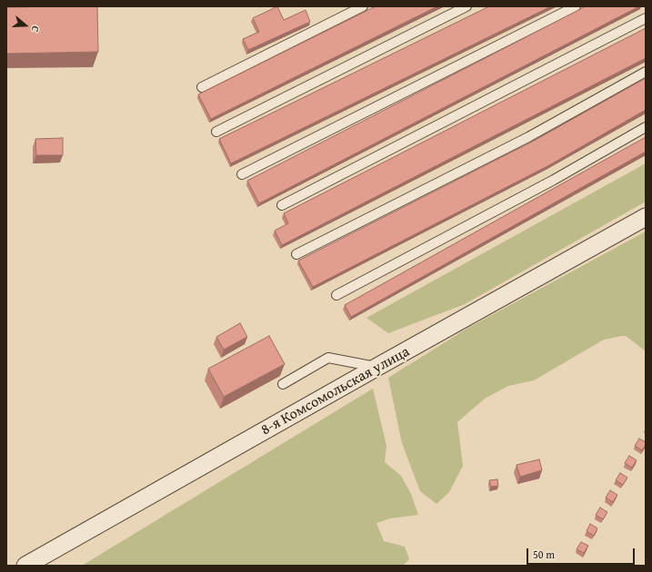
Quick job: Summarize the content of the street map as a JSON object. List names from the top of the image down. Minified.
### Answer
{"streets":{"street":["8-я Комсомольская улица"]},"scale_bar":"50 m","north":"right"}
